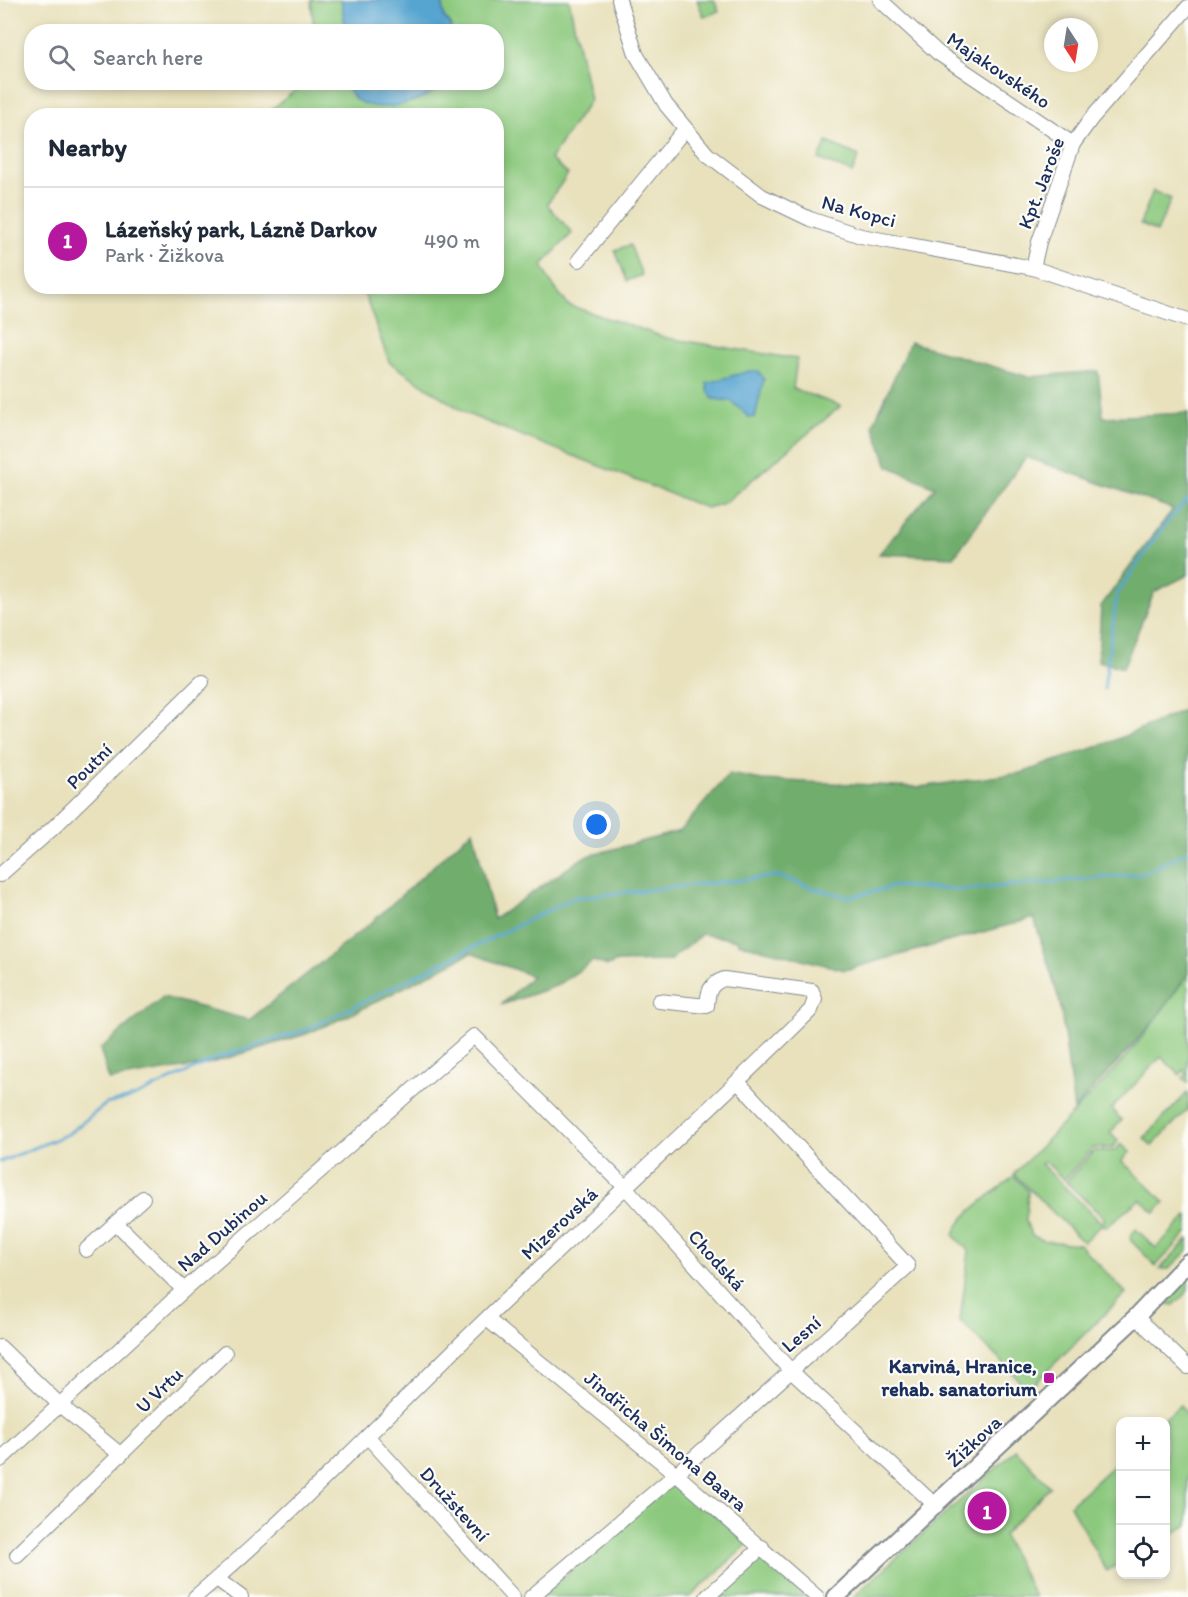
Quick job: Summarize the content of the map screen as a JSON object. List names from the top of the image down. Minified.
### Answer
{"streets":{"street":["Majakovského","Kpt. Jaroše","Na Kopci","Poutní","Mizerovská","Nad Dubinou","Chodská","Lesní","U Vrtu","Jindřicha Šimona Baara","Žižkova","Družstevní"]},"crossings":[["Majakovského","Kpt. Jaroše"],["Kpt. Jaroše","Na Kopci"],["Mizerovská","Chodská"],["Mizerovská","Lesní"],["Mizerovská","Jindřicha Šimona Baara"],["Mizerovská","Družstevní"],["Nad Dubinou","Chodská"],["Chodská","Lesní"],["Chodská","Žižkova"],["Lesní","Jindřicha Šimona Baara"]],"places":{"transit":["Karviná, Hranice, rehab. sanatorium"]},"north":"bottom","page":{"search":"Search here","heading":"Nearby","list":[{"mark":"1","name":"Lázeňský park, Lázně Darkov","note":"Park · Žižkova","value":"490 m"}],"map_buttons":["+","−"],"pins":"1"}}
